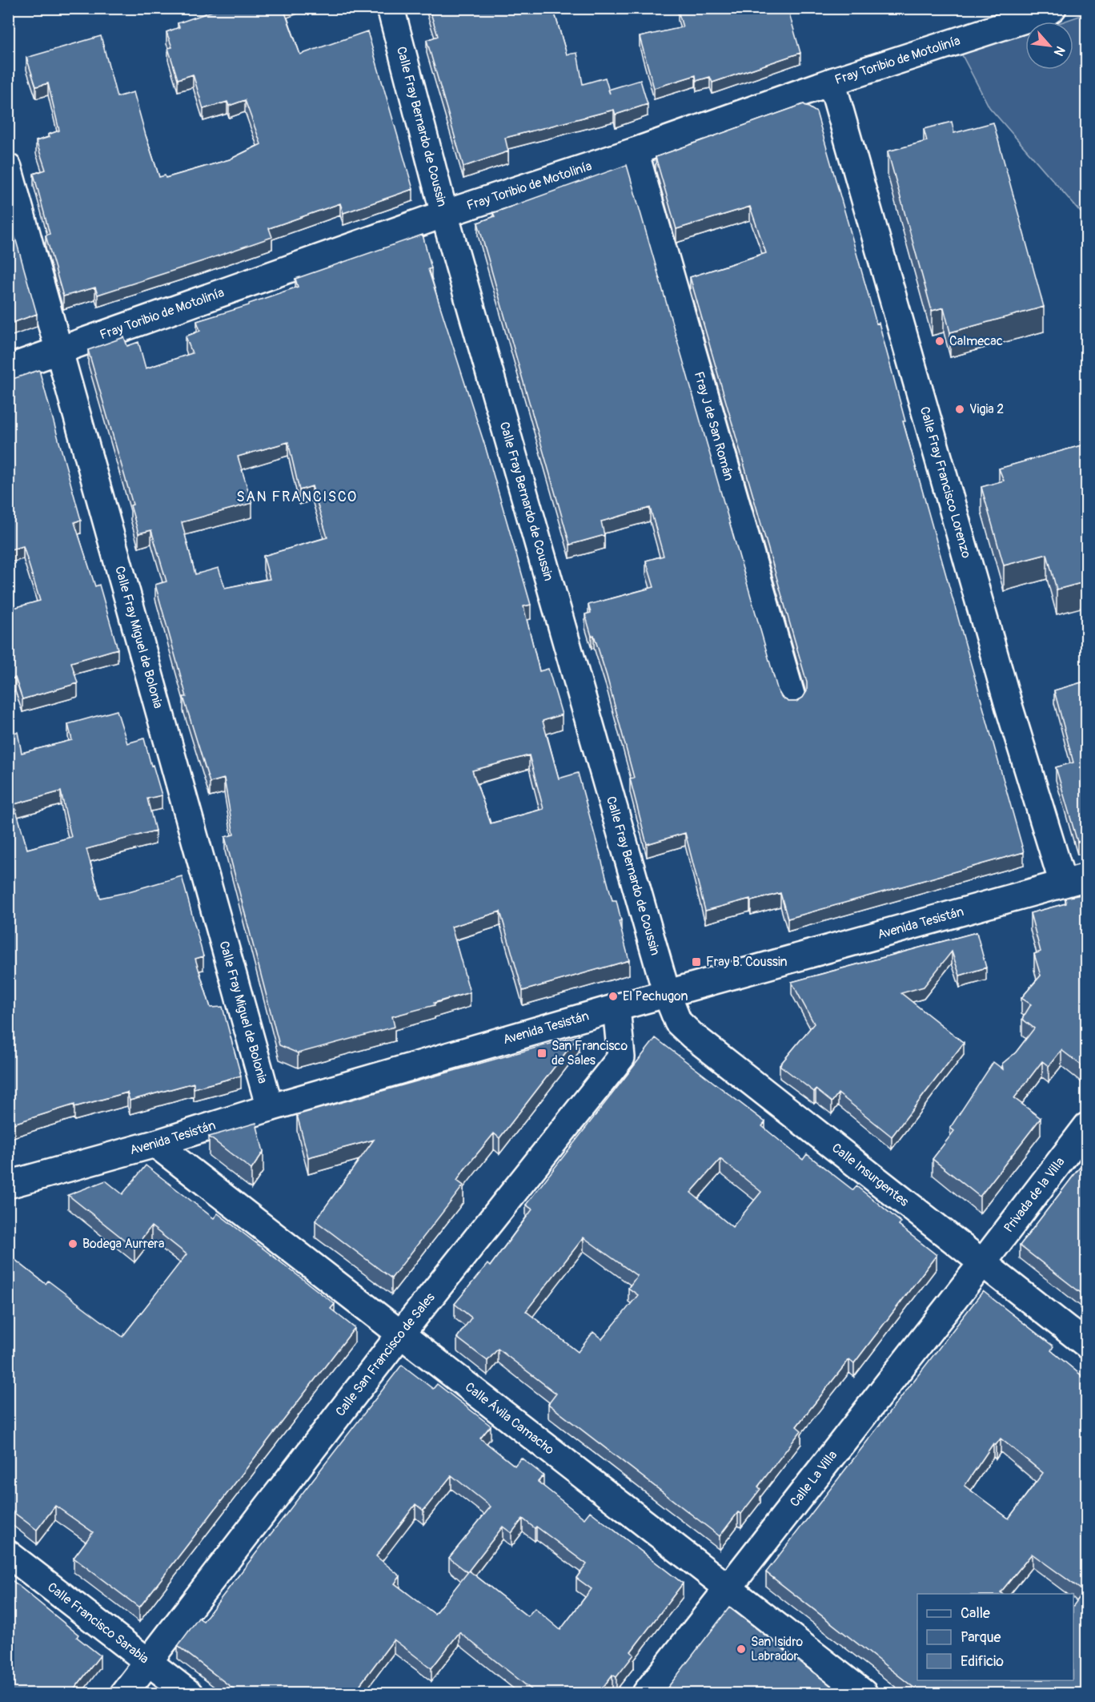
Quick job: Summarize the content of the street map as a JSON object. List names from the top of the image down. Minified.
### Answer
{"streets":{"street":["Fray Toribio de Motolinía","Calle Fray Bernardo de Coussin","Fray J de San Román","Calle Fray Francisco Lorenzo","Calle Fray Miguel de Bolonia","Avenida Tesistán","Calle Insurgentes","Privada de la Villa","Calle San Francisco de Sales","Calle Ávila Camacho","Calle La Villa","Calle Francisco Sarabia"]},"crossings":[["Fray Toribio de Motolinía","Calle Fray Bernardo de Coussin"],["Fray Toribio de Motolinía","Fray J de San Román"],["Fray Toribio de Motolinía","Calle Fray Francisco Lorenzo"],["Fray Toribio de Motolinía","Calle Fray Miguel de Bolonia"],["Calle Fray Bernardo de Coussin","Avenida Tesistán"],["Calle Fray Bernardo de Coussin","Calle Insurgentes"],["Calle Fray Francisco Lorenzo","Avenida Tesistán"],["Calle Fray Miguel de Bolonia","Avenida Tesistán"],["Avenida Tesistán","Calle Insurgentes"],["Avenida Tesistán","Calle San Francisco de Sales"],["Avenida Tesistán","Calle Ávila Camacho"],["Calle Insurgentes","Privada de la Villa"],["Calle Insurgentes","Calle La Villa"],["Privada de la Villa","Calle La Villa"],["Calle San Francisco de Sales","Calle Ávila Camacho"],["Calle San Francisco de Sales","Calle Francisco Sarabia"],["Calle Ávila Camacho","Calle La Villa"]],"districts":["SAN FRANCISCO"],"places":{"other":["Calmecac","Vigia 2","El Pechugon","Bodega Aurrera","San Isidro Labrador"],"transit":["Fray B. Coussin","San Francisco de Sales"]},"legend":["Calle","Parque","Edificio"],"north":"bottom right"}
